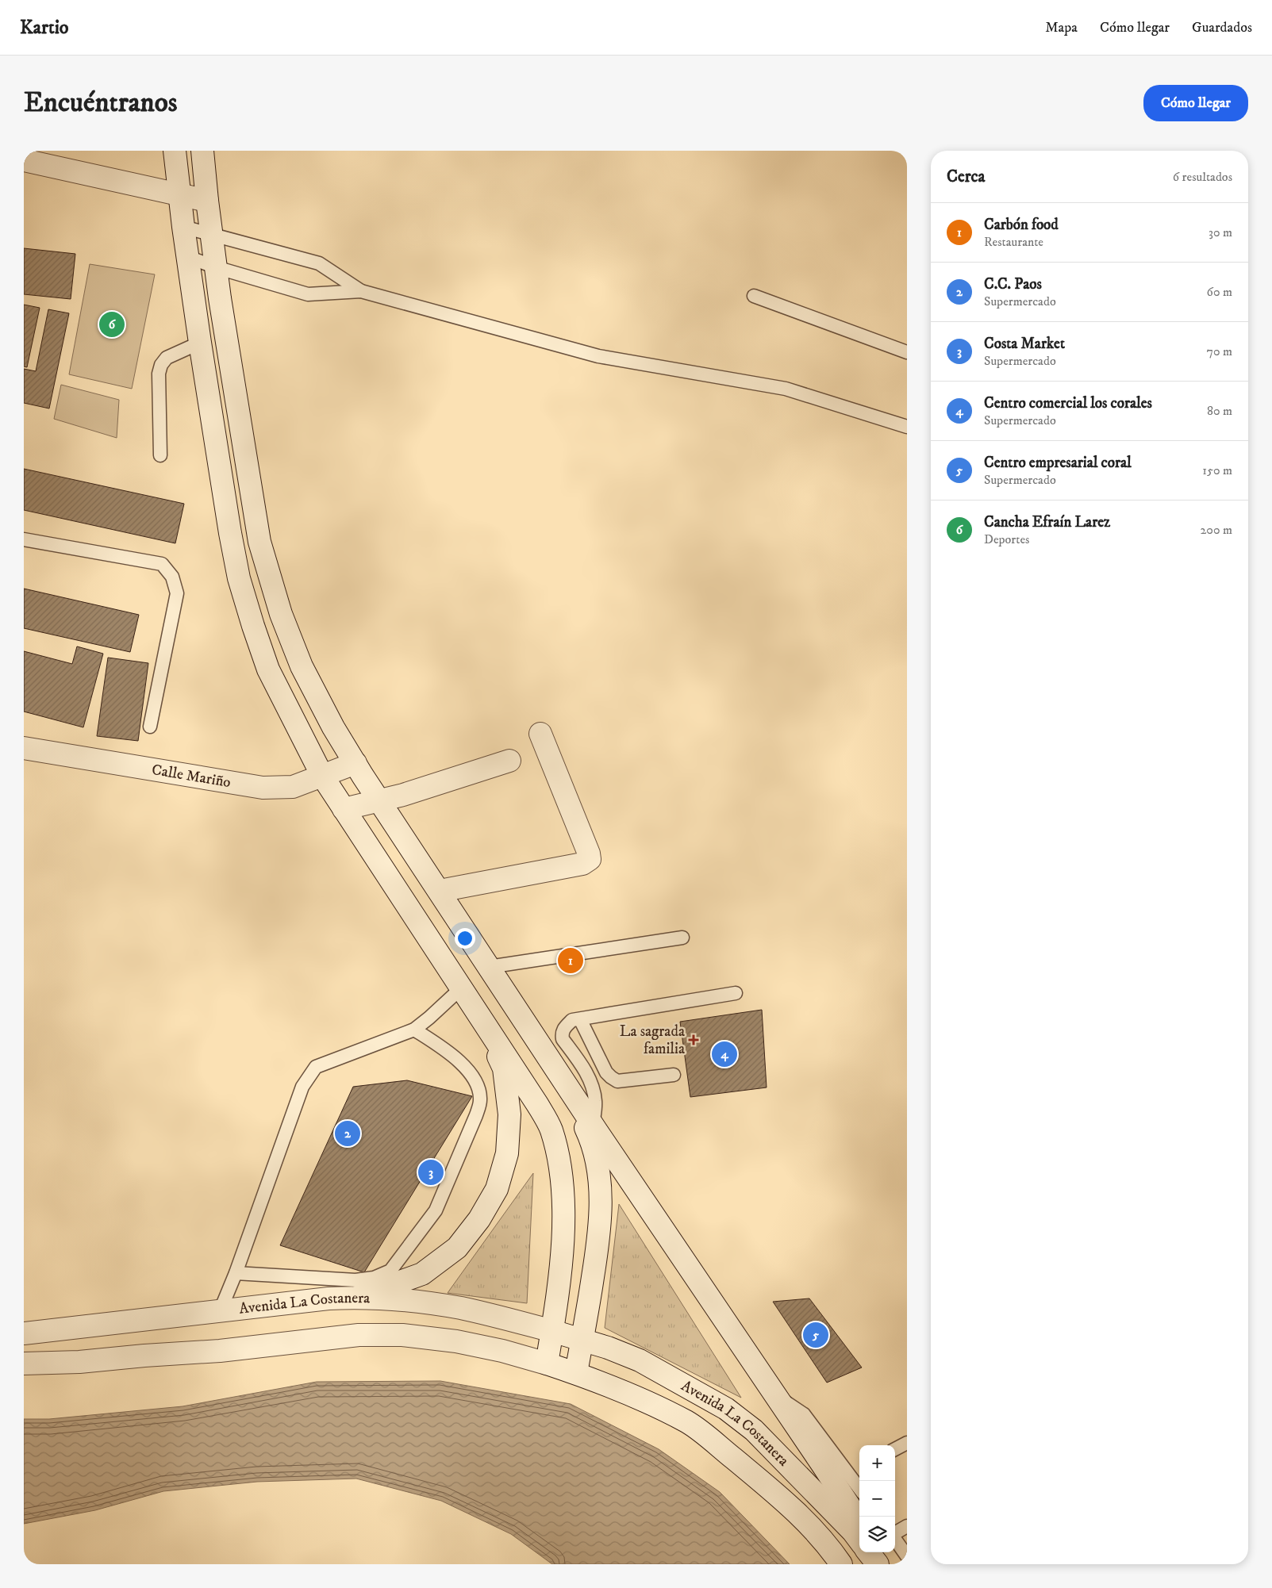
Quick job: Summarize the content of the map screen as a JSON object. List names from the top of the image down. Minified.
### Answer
{"streets":{"street":["Calle Mariño","Avenida La Costanera"]},"places":{"health":["La sagrada familia"]},"page":{"header":"Kartio","nav":["Mapa","Cómo llegar","Guardados"],"buttons":"Cómo llegar","title":"Encuéntranos","heading":["Cerca","6 resultados"],"list":[{"mark":"1","name":"Carbón food","note":"Restaurante","value":"30 m"},{"mark":"2","name":"C.C. Paos","note":"Supermercado","value":"60 m"},{"mark":"3","name":"Costa Market","note":"Supermercado","value":"70 m"},{"mark":"4","name":"Centro comercial los corales","note":"Supermercado","value":"80 m"},{"mark":"5","name":"Centro empresarial coral","note":"Supermercado","value":"150 m"},{"mark":"6","name":"Cancha Efraín Larez","note":"Deportes","value":"200 m"}],"pins":["6","1","4","2","3","5"],"map_buttons":["+","−"]}}
